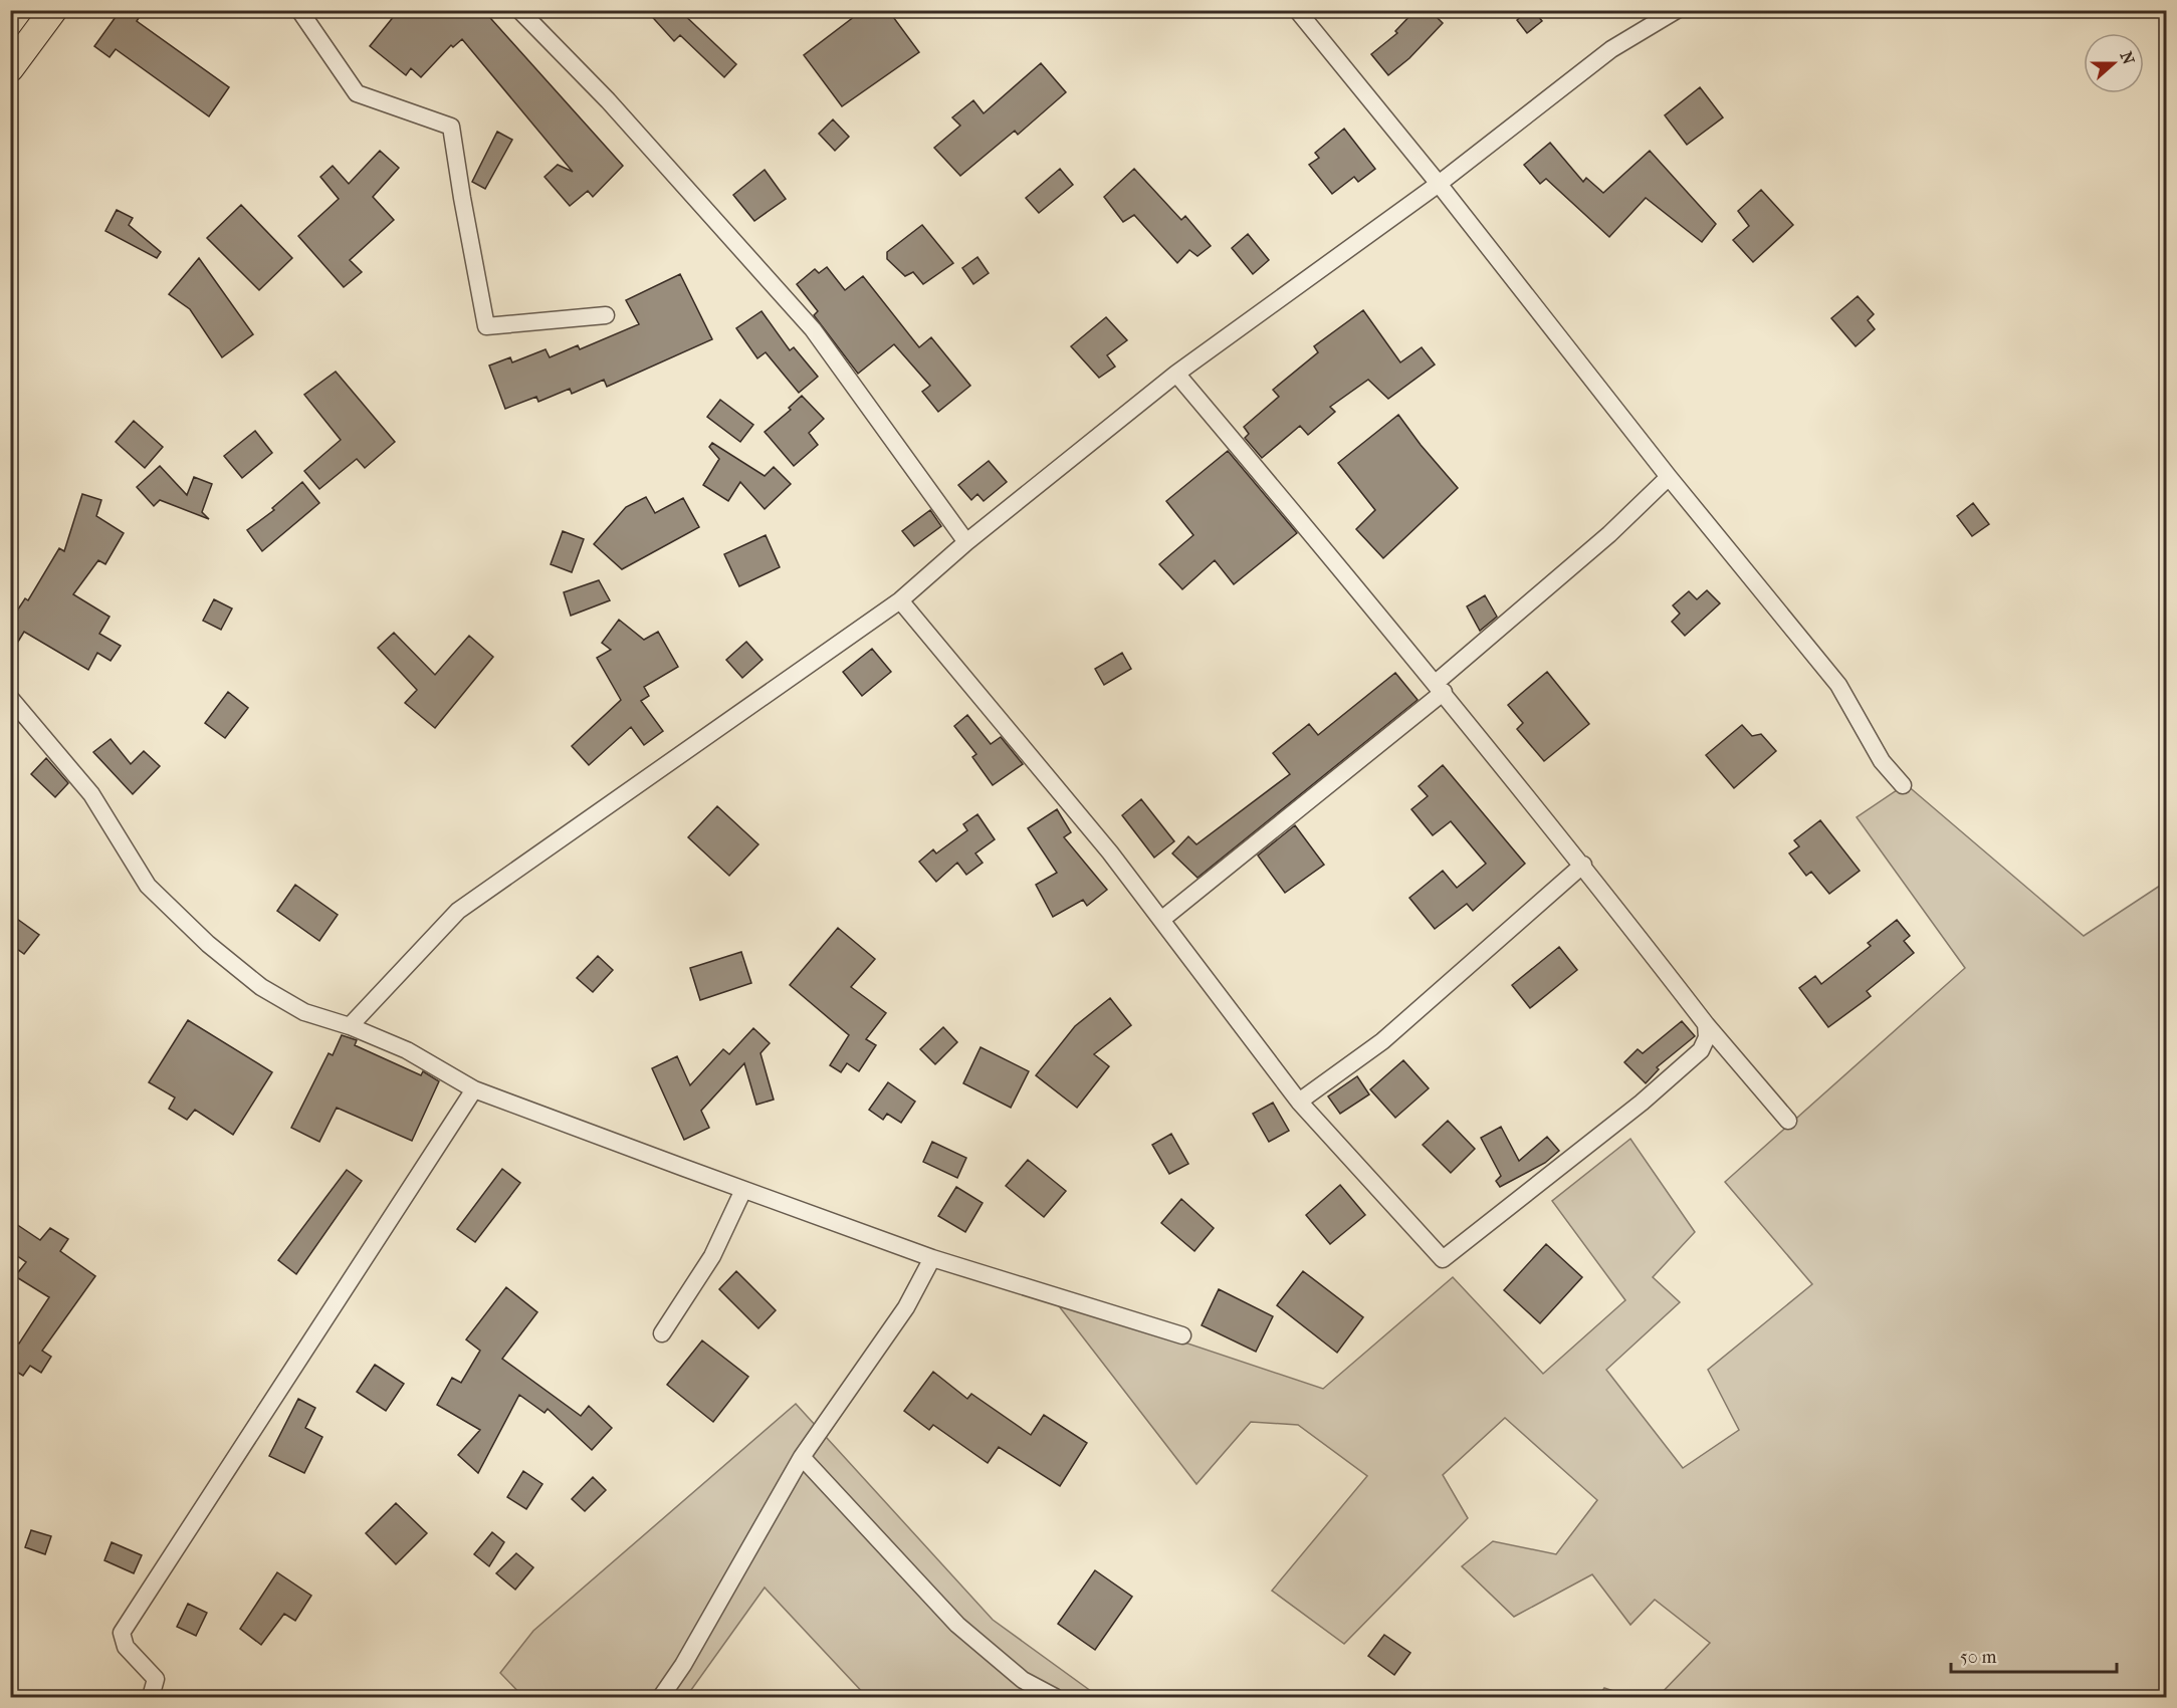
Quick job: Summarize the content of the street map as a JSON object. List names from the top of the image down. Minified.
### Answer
{"scale_bar":"50 m","north":"right"}
